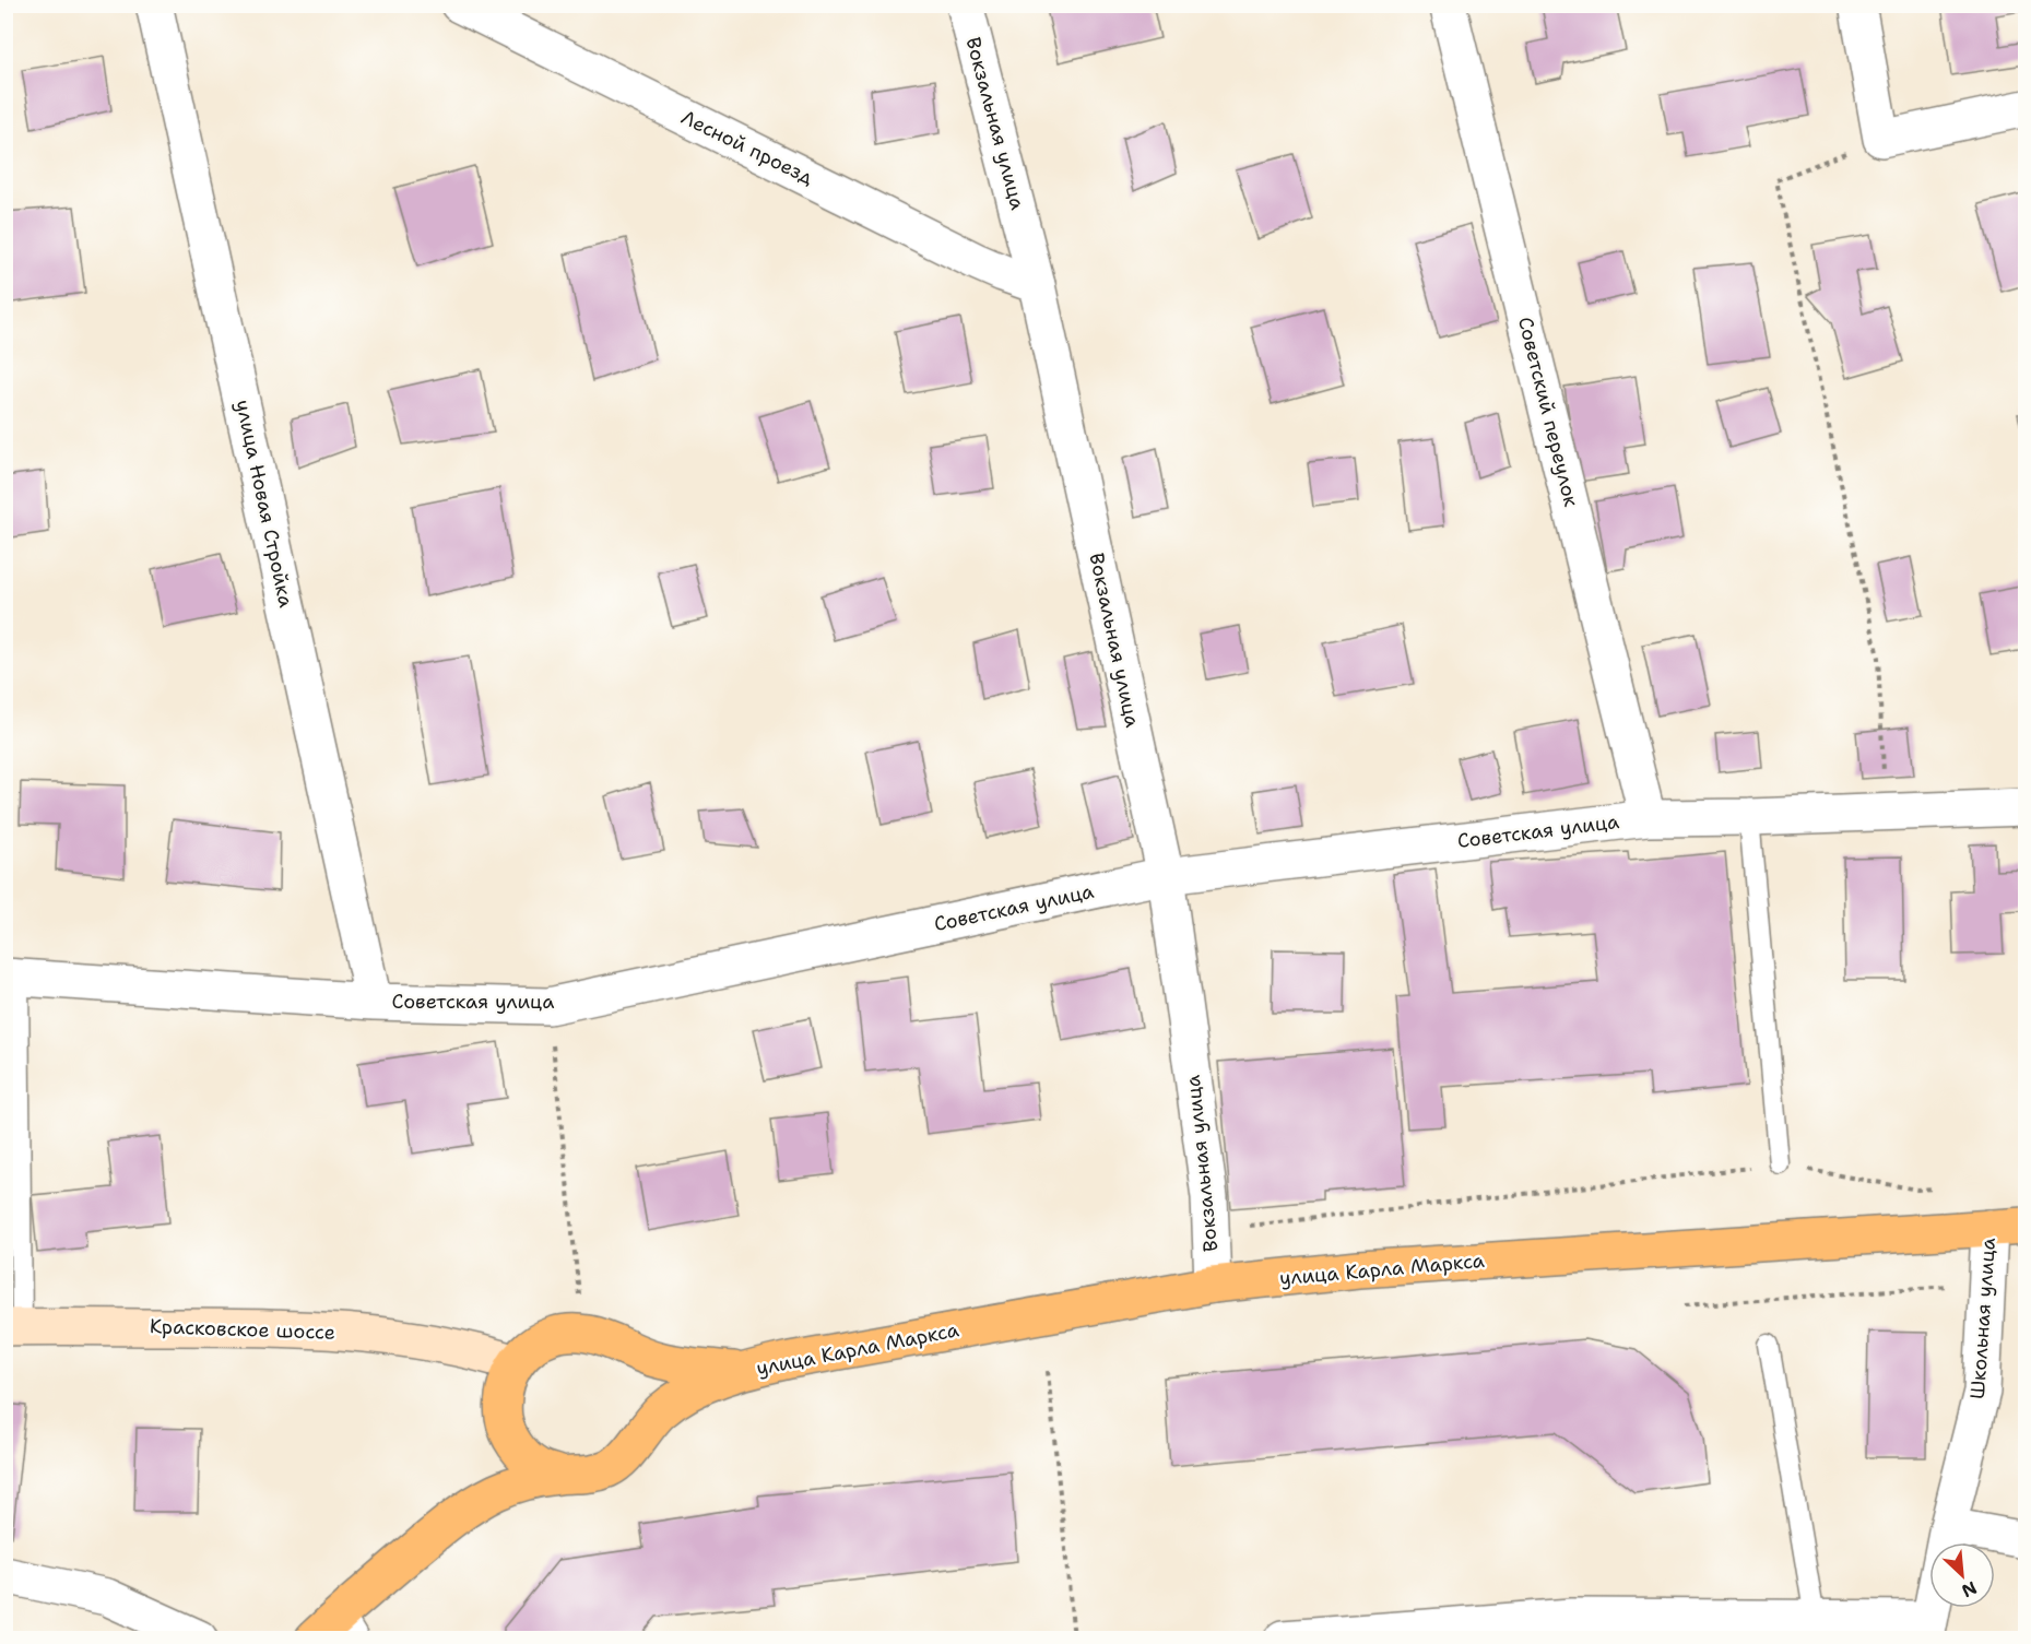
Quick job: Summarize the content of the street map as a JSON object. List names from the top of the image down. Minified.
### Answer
{"streets":{"main road":["улица Карла Маркса","Красковское шоссе"],"street":["Вокзальная улица","Лесной проезд","Советский переулок","улица Новая Стройка","Советская улица","Школьная улица"]},"crossings":[["Вокзальная улица","Лесной проезд"],["Вокзальная улица","Советская улица"],["Вокзальная улица","улица Карла Маркса"],["Советский переулок","Советская улица"],["улица Новая Стройка","Советская улица"],["улица Карла Маркса","Школьная улица"],["улица Карла Маркса","Красковское шоссе"]],"north":"bottom right"}
